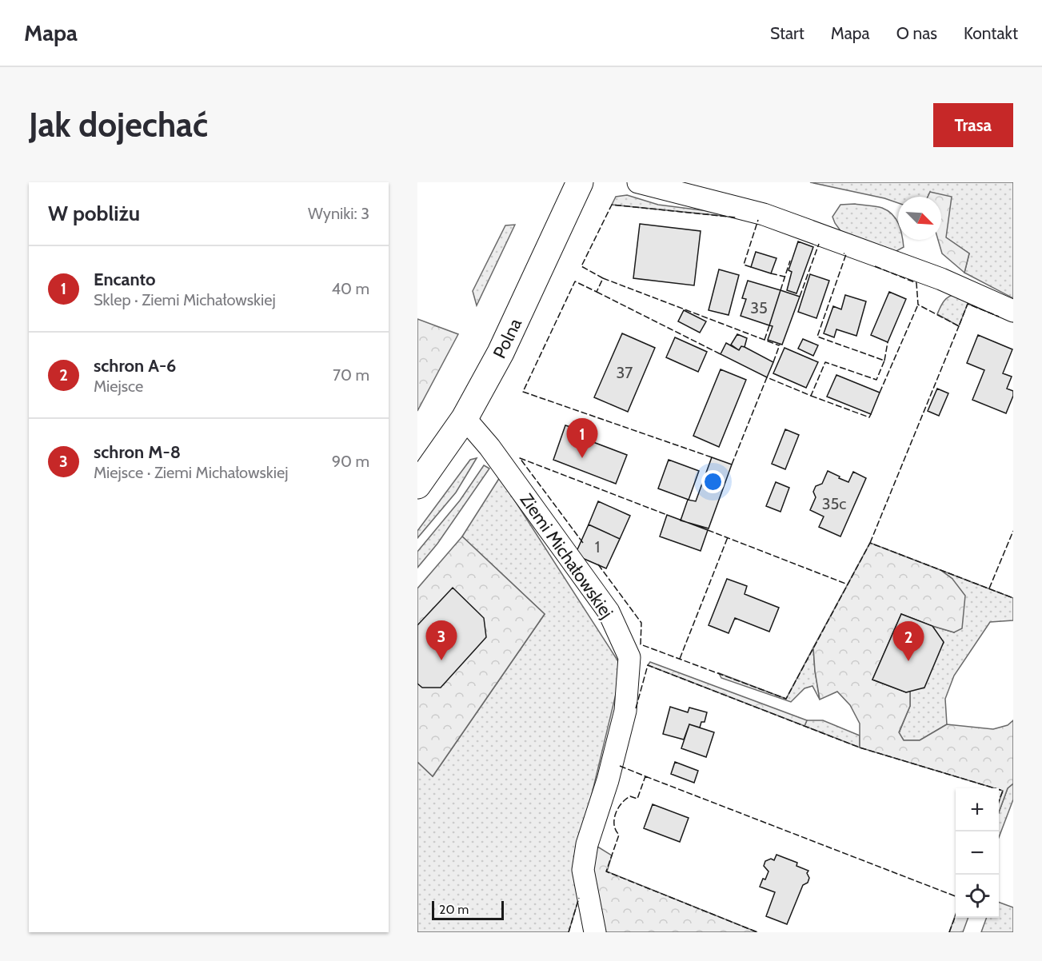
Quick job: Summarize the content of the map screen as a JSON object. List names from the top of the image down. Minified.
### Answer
{"streets":{"street":["Polna","Ziemi Michałowskiej"]},"crossings":[["Polna","Ziemi Michałowskiej"]],"house_numbers":["35","37","35c","1"],"scale_bar":"20 m","north":"bottom right","page":{"header":"Mapa","nav":["Start","Mapa","O nas","Kontakt"],"buttons":"Trasa","title":"Jak dojechać","heading":["W pobliżu","Wyniki: 3"],"list":[{"mark":"1","name":"Encanto","note":"Sklep · Ziemi Michałowskiej","value":"40 m"},{"mark":"2","name":"schron A-6","note":"Miejsce","value":"70 m"},{"mark":"3","name":"schron M-8","note":"Miejsce · Ziemi Michałowskiej","value":"90 m"}],"pins":["1","3","2"],"map_buttons":["+","−"],"scale":"20 m"}}
